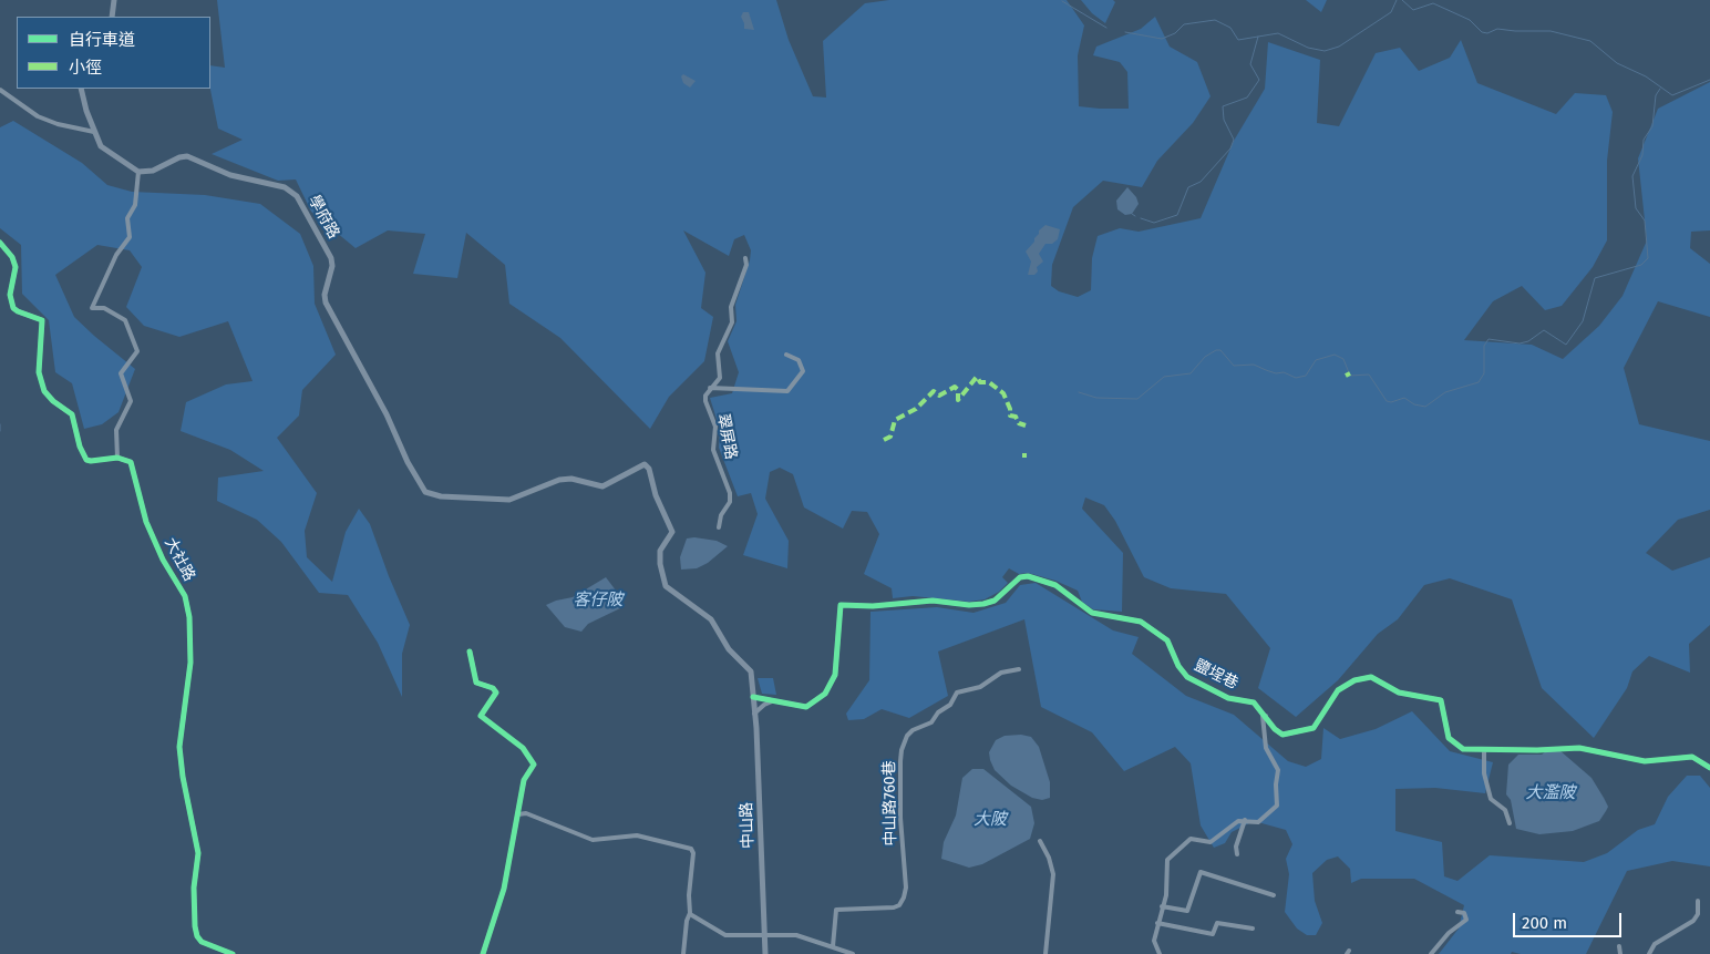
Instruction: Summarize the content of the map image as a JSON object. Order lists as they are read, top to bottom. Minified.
{"streets":{"main road":["學府路","中山路"],"street":["翠屏路","大社路","鹽埕巷","中山路760巷"]},"crossings":[["學府路","中山路"]],"water":["客仔陂","大濫陂","大陂"],"legend":["自行車道","小徑"],"scale_bar":"200 m"}
